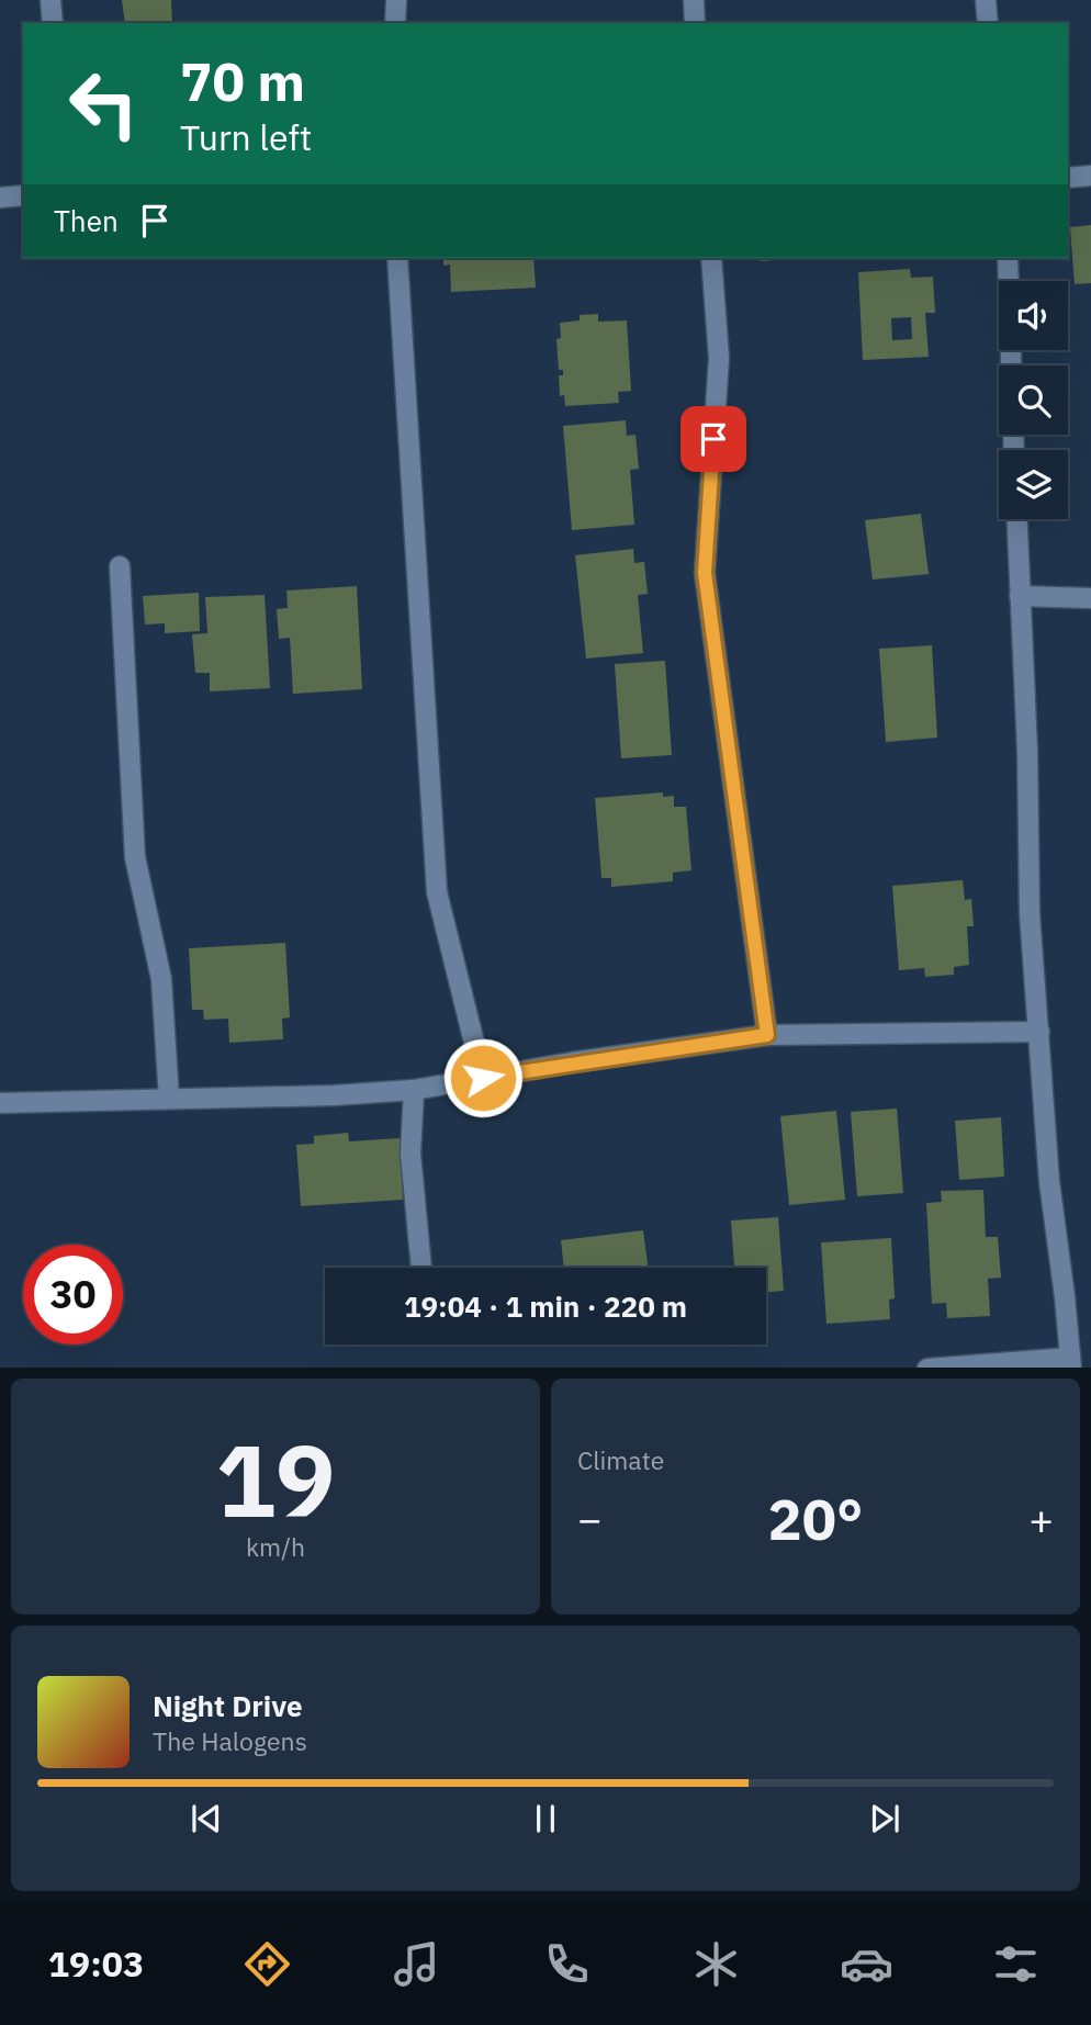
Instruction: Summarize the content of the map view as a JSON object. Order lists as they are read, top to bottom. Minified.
{"page":{"turn":["70 m","Turn left"],"then":"Then","limit":"30","trip":"19:04 · 1 min · 220 m","tile":[["19","km/h"],"Climate"],"heat":["−","20°","+"],"song":["Night Drive","The Halogens"],"tabs":"19:03"}}
